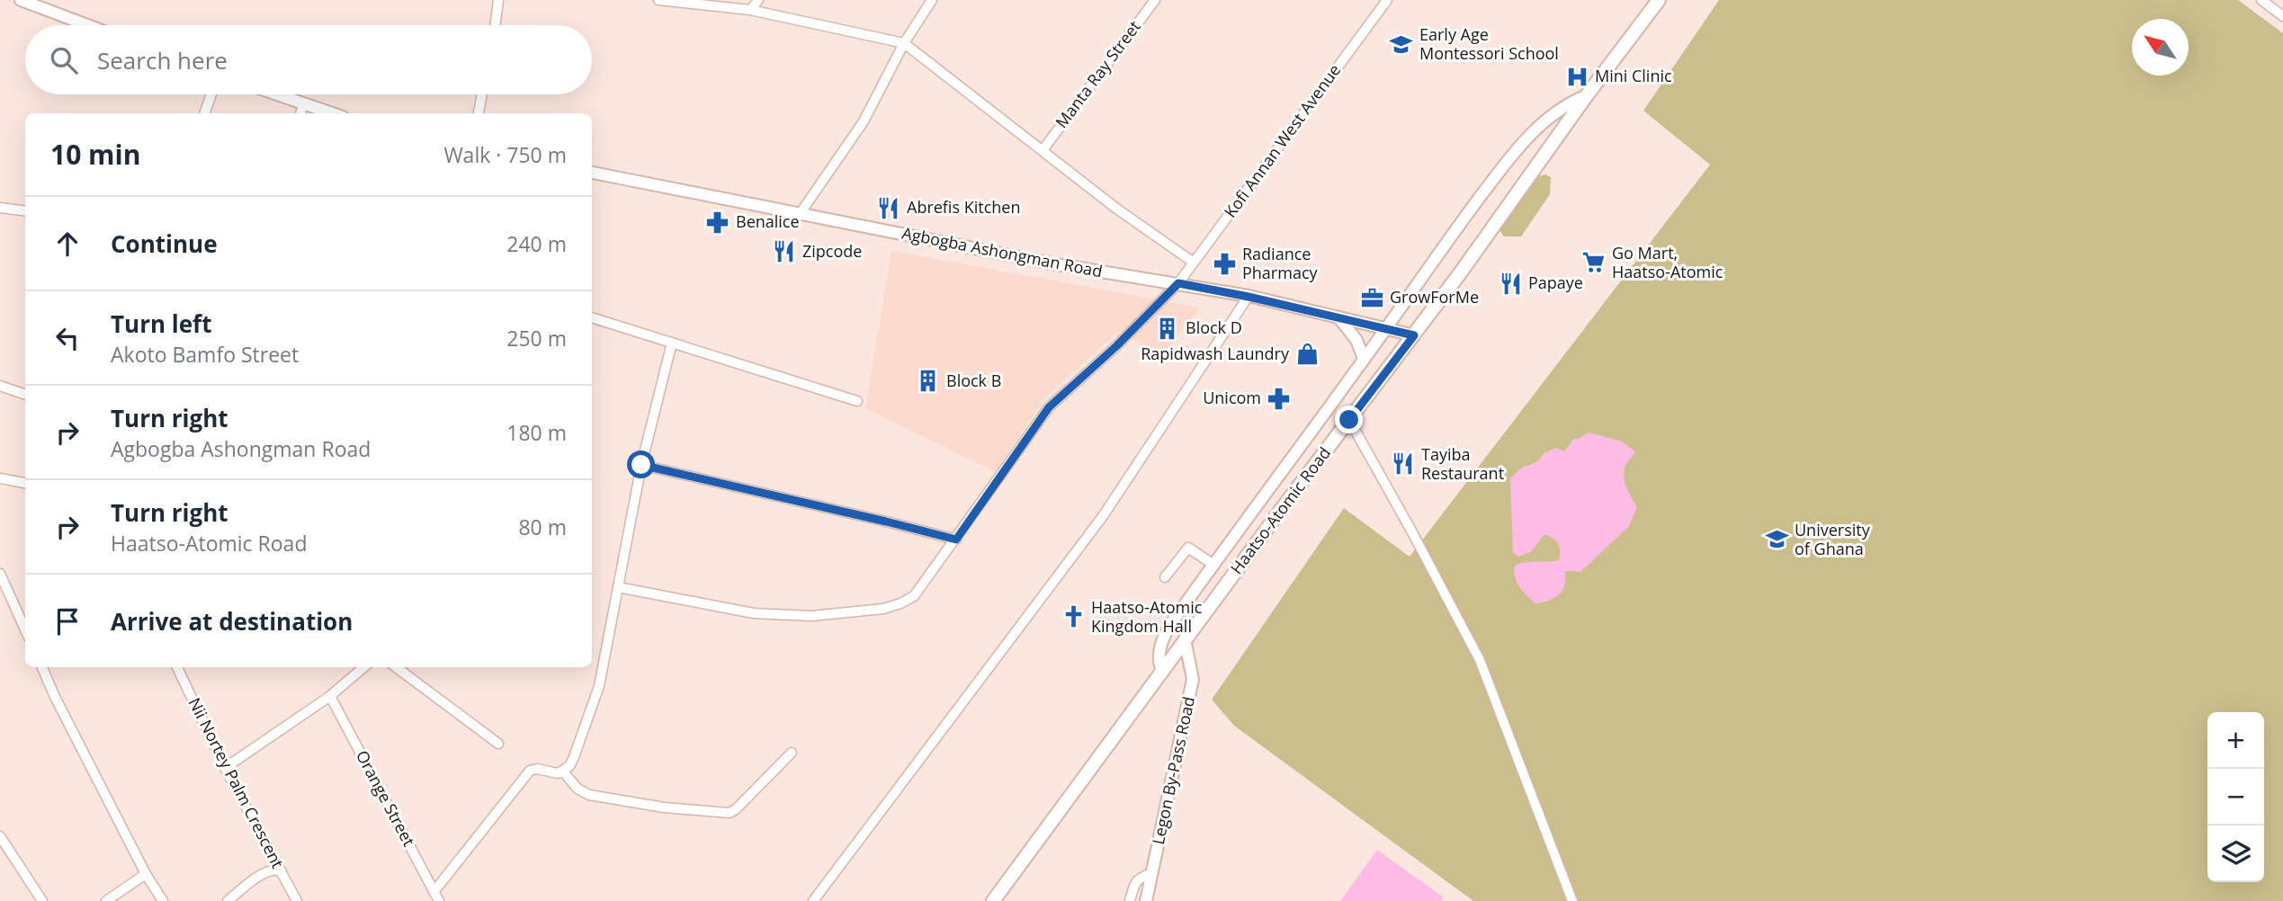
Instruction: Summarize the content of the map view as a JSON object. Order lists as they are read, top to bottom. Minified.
{"streets":{"main road":["Haatso-Atomic Road"],"street":["Manta Ray Street","Kofi Annan West Avenue","Agbogba Ashongman Road","Legon By-Pass Road","Nii Nortey Palm Crescent","Orange Street"]},"crossings":[["Kofi Annan West Avenue","Agbogba Ashongman Road"],["Agbogba Ashongman Road","Haatso-Atomic Road"],["Haatso-Atomic Road","Legon By-Pass Road"]],"places":{"school or university":["Early Age Montessori School","University of Ghana"],"hospital":["Mini Clinic"],"restaurant":["Abrefis Kitchen","Zipcode","Papaye","Tayiba Restaurant"],"pharmacy":["Benalice","Radiance Pharmacy","Unicom"],"supermarket":["Go Mart, Haatso-Atomic"],"office":["GrowForMe"],"building":["Block D","Block B"],"shop":["Rapidwash Laundry"],"church":["Haatso-Atomic Kingdom Hall"]},"north":"top left","page":{"search":"Search here","heading":["10 min","Walk · 750 m"],"list":[["Continue","240 m"],["Turn left","Akoto Bamfo Street","250 m"],["Turn right","Agbogba Ashongman Road","180 m"],["Turn right","Haatso-Atomic Road","80 m"],"Arrive at destination"],"map_buttons":["+","−"]}}
